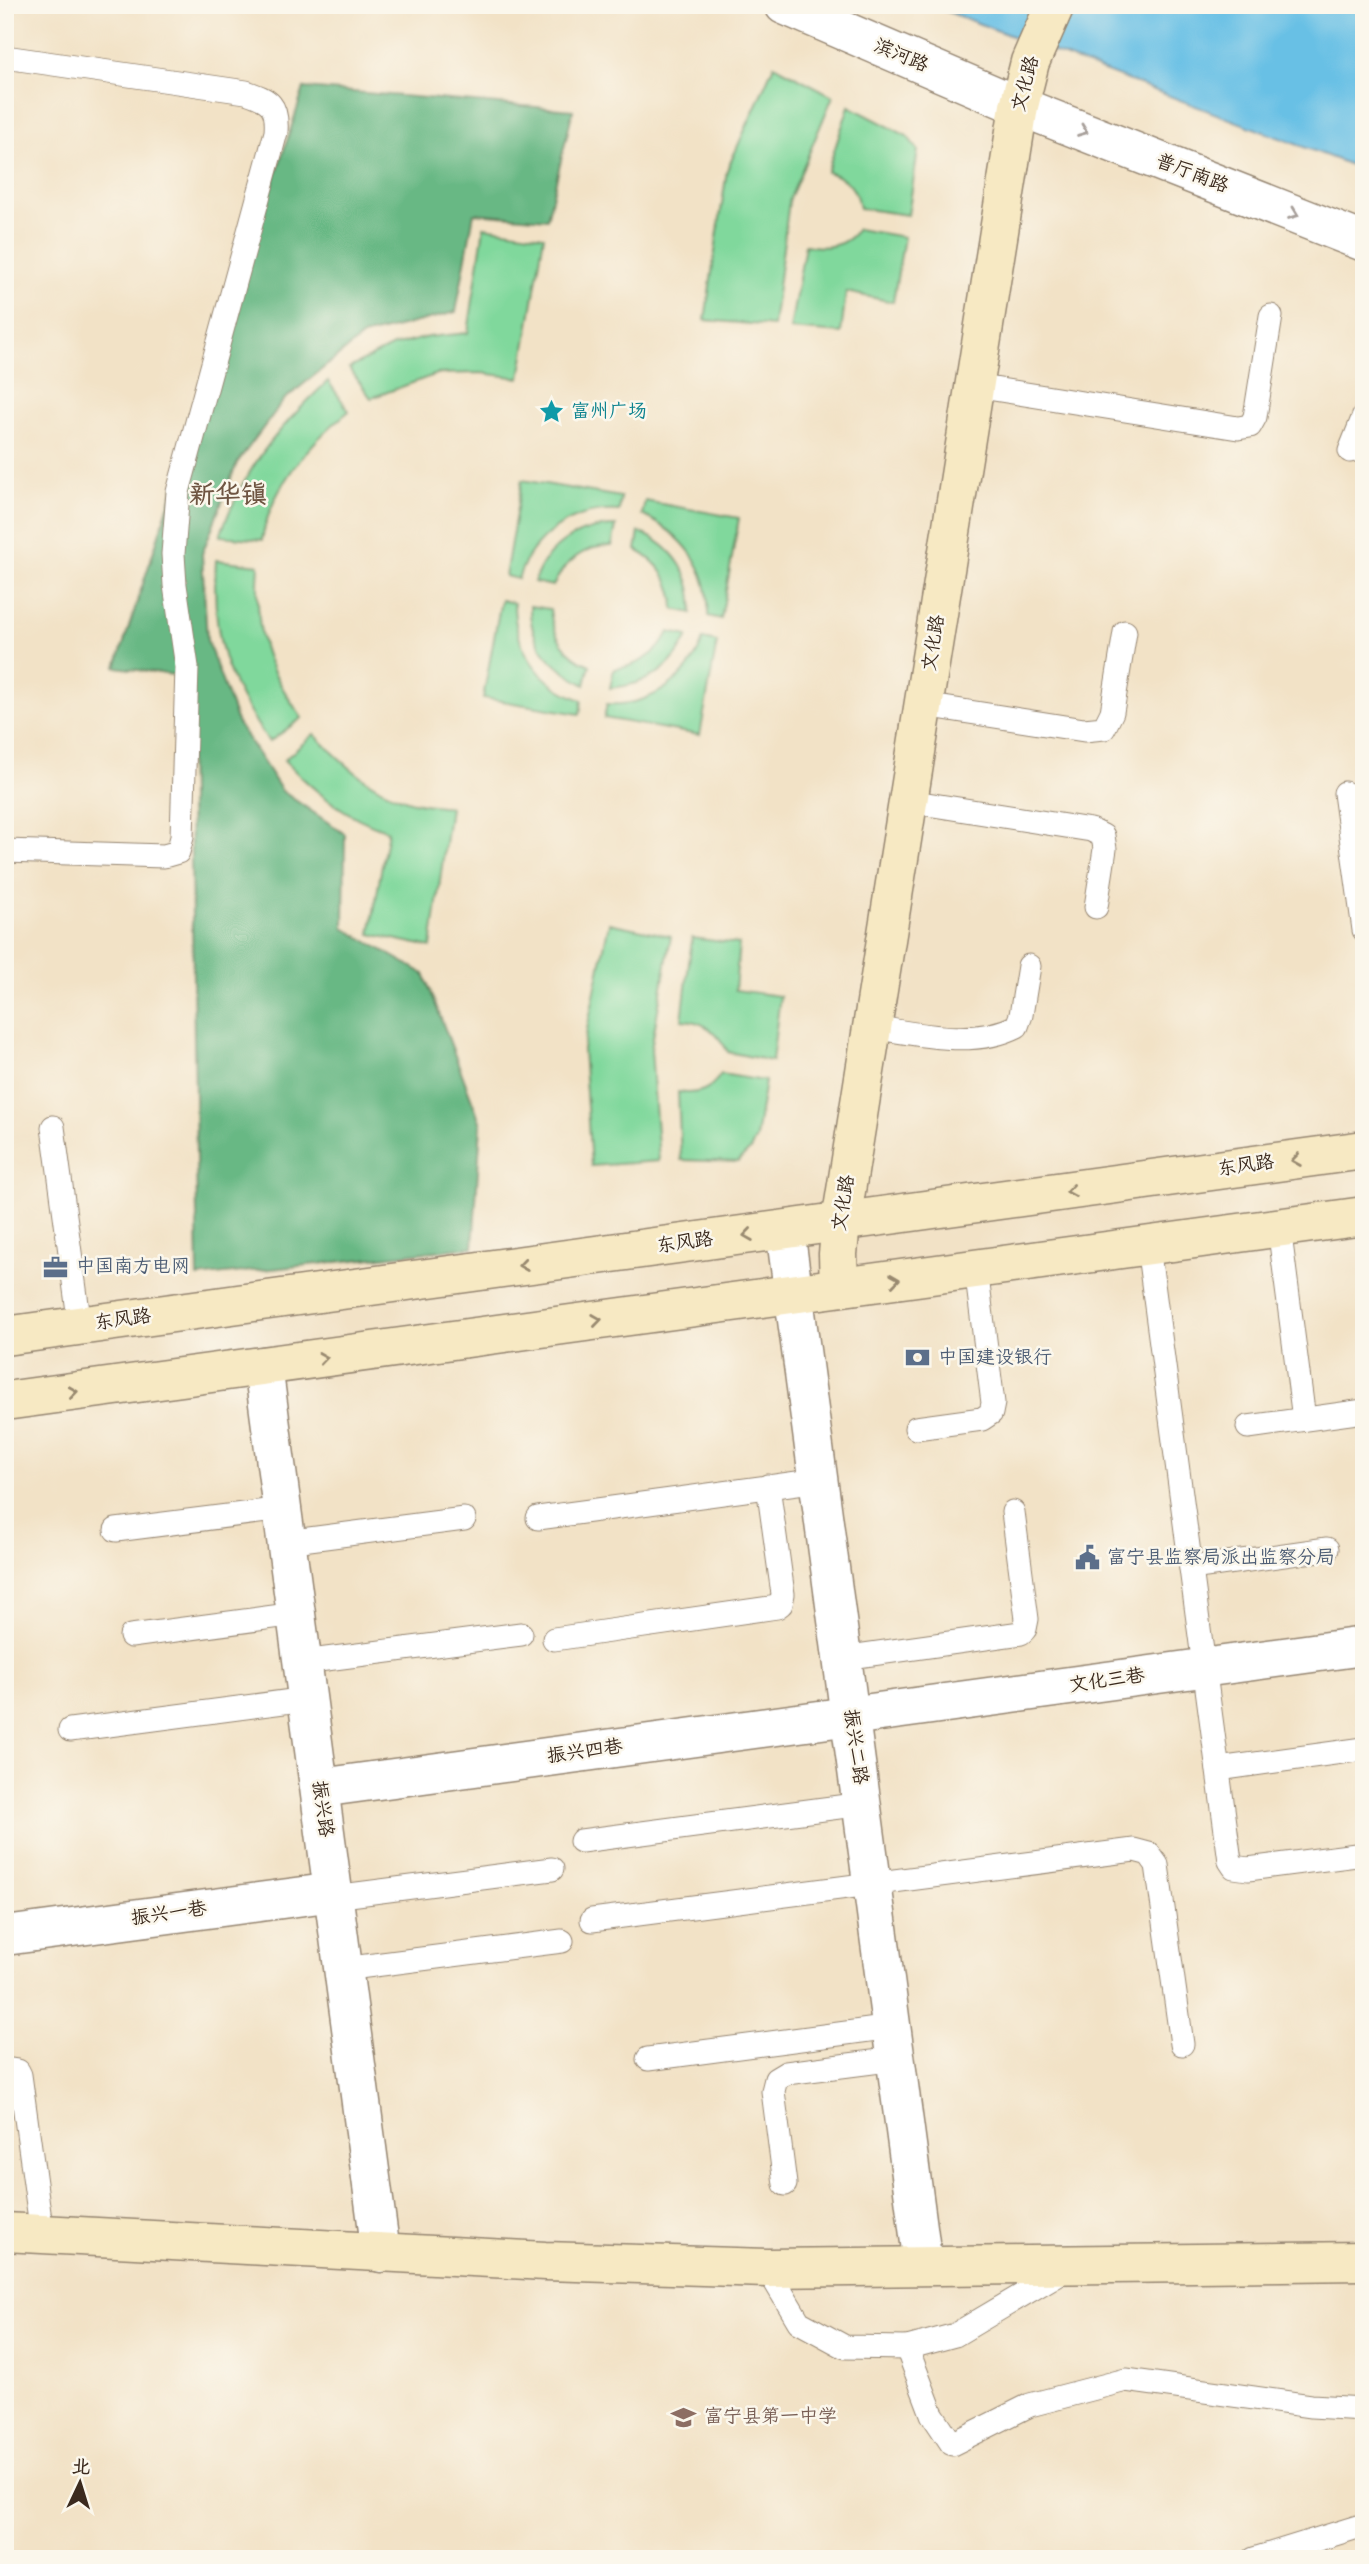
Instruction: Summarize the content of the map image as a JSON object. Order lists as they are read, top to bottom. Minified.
{"streets":{"main road":["文化路","东风路"],"street":["滨河路","普厅南路","文化三巷","振兴二路","振兴四巷","振兴路","振兴一巷"]},"crossings":[["滨河路","文化路"],["滨河路","普厅南路"],["文化路","普厅南路"],["文化路","东风路"],["东风路","振兴二路"],["文化三巷","振兴二路"],["文化三巷","振兴四巷"],["振兴二路","振兴四巷"],["振兴四巷","振兴路"],["振兴路","振兴一巷"]],"one_way":["普厅南路"],"districts":["新华镇"],"places":{"place":["富州广场"],"office":["中国南方电网"],"bank":["中国建设银行"],"public building":["富宁县监察局派出监察分局"],"school or university":["富宁县第一中学"]},"north":"top"}
